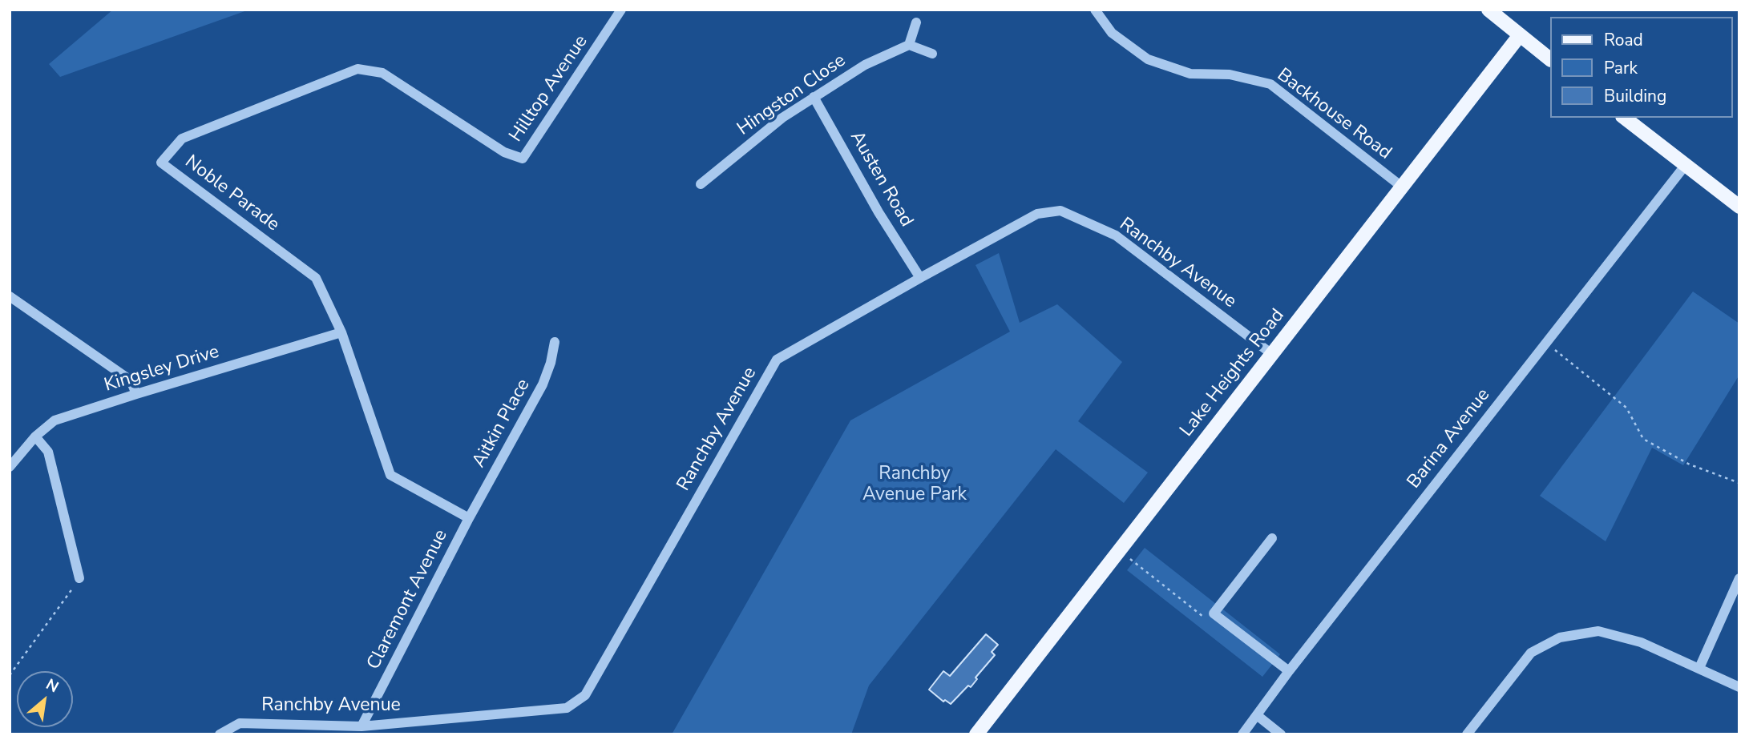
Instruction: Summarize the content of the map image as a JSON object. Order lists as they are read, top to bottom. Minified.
{"streets":{"main road":["Lake Heights Road"],"street":["Hilltop Avenue","Hingston Close","Backhouse Road","Austen Road","Noble Parade","Ranchby Avenue","Kingsley Drive","Aitkin Place","Barina Avenue","Claremont Avenue"]},"crossings":[["Hilltop Avenue","Noble Parade"],["Hingston Close","Austen Road"],["Backhouse Road","Lake Heights Road"],["Austen Road","Ranchby Avenue"],["Noble Parade","Kingsley Drive"],["Noble Parade","Aitkin Place"],["Noble Parade","Claremont Avenue"],["Ranchby Avenue","Lake Heights Road"],["Ranchby Avenue","Claremont Avenue"],["Aitkin Place","Claremont Avenue"]],"parks":["Ranchby Avenue Park"],"legend":["Road","Park","Building"],"north":"top right"}
